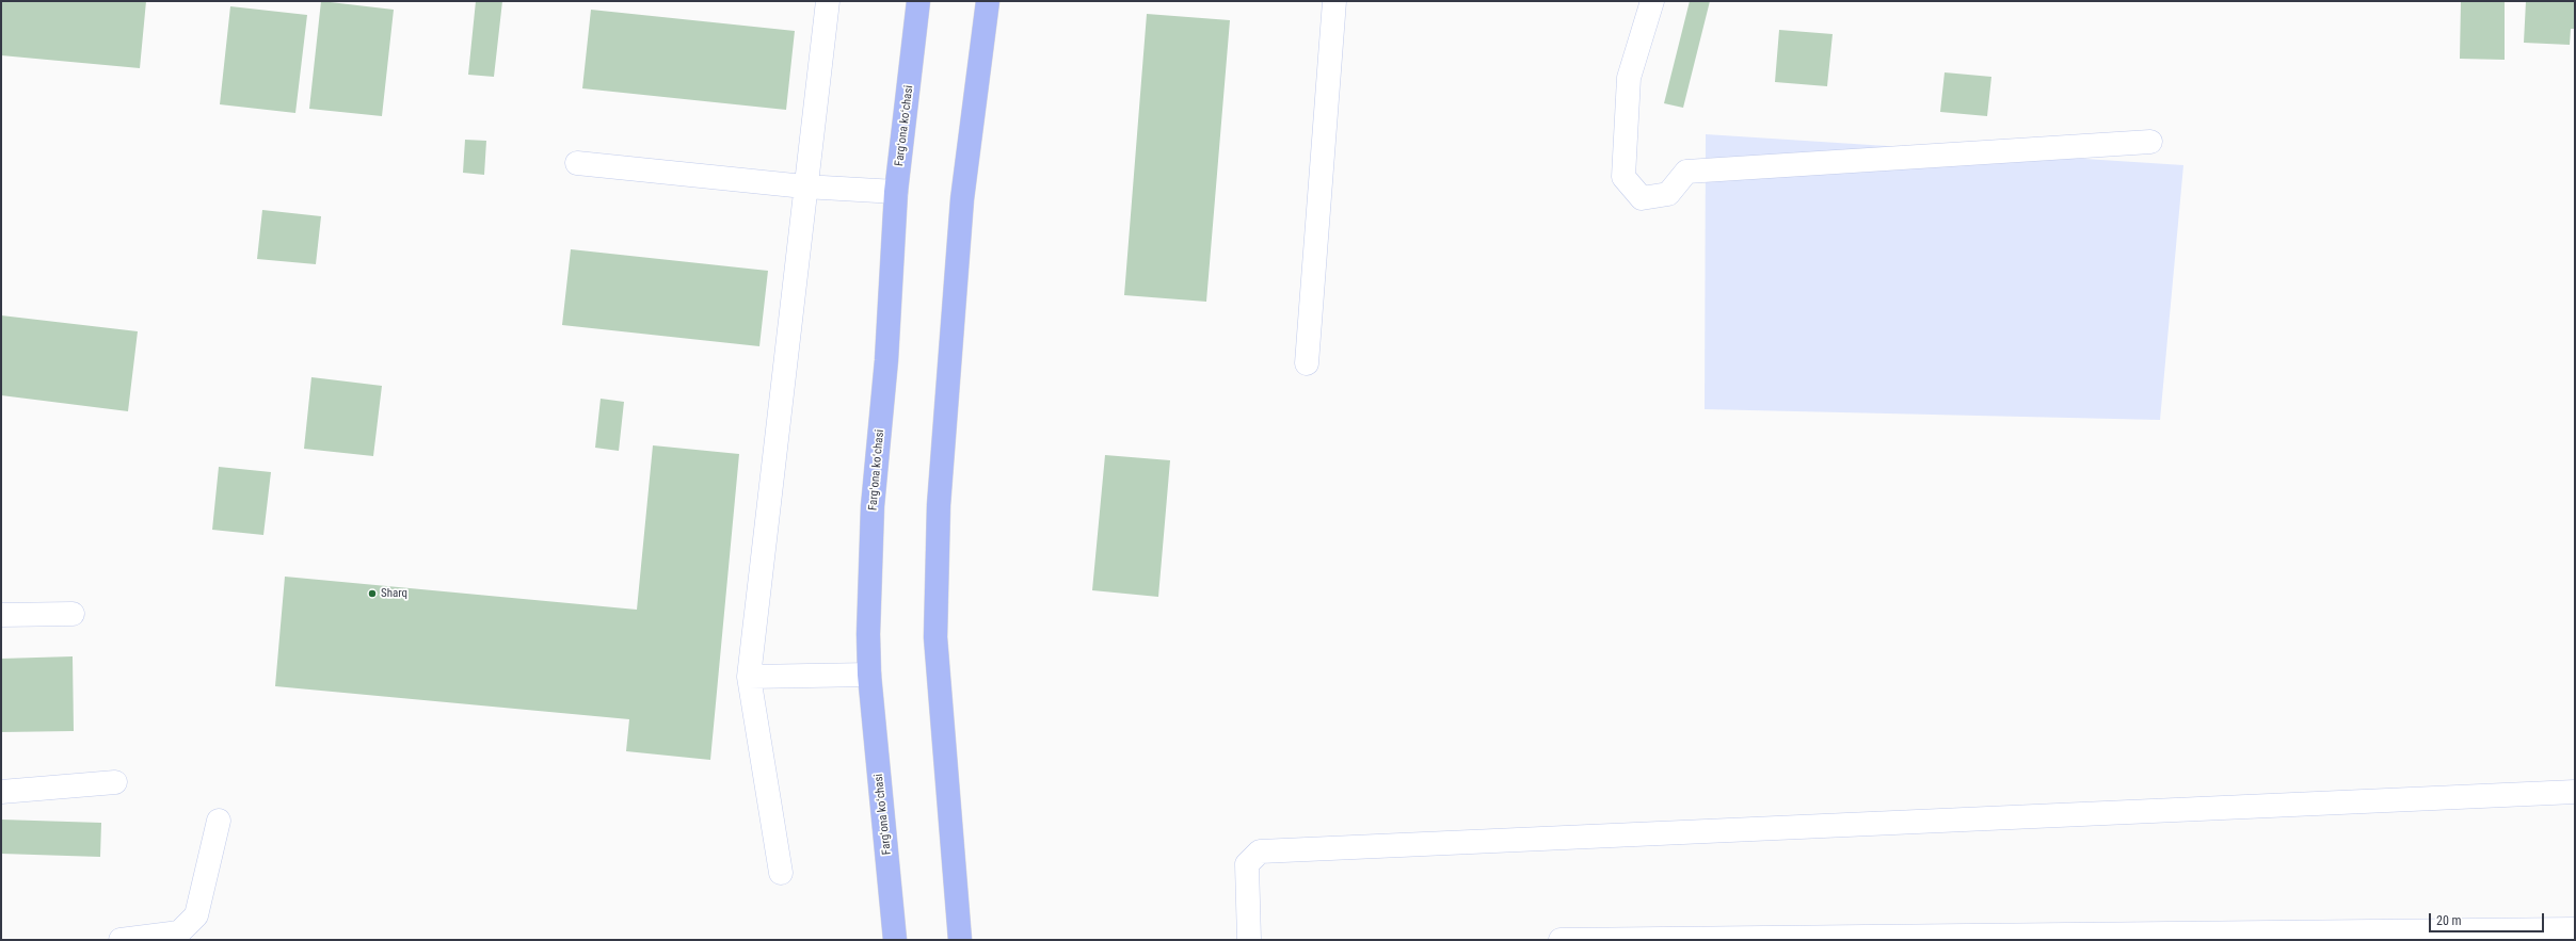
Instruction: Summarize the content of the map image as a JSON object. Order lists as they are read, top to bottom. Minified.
{"streets":{"main road":["Fargʻona koʻchasi"]},"places":["Sharq"],"scale_bar":"20 m"}
